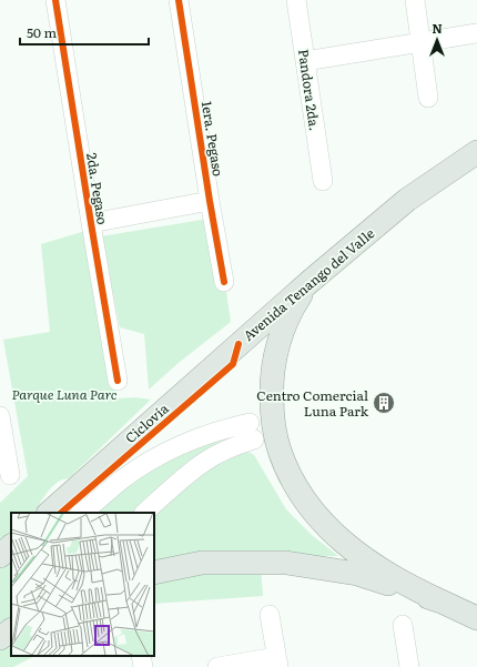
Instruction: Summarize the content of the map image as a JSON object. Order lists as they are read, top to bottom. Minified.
{"streets":{"main road":["Avenida Tenango del Valle"],"street":["Pandora 2da.","1era. Pegaso","2da. Pegaso"],"cycle path":["Ciclovía"]},"parks":["Parque Luna Parc"],"places":{"building":["Centro Comercial Luna Park"]},"scale_bar":"50 m","north":"top"}
